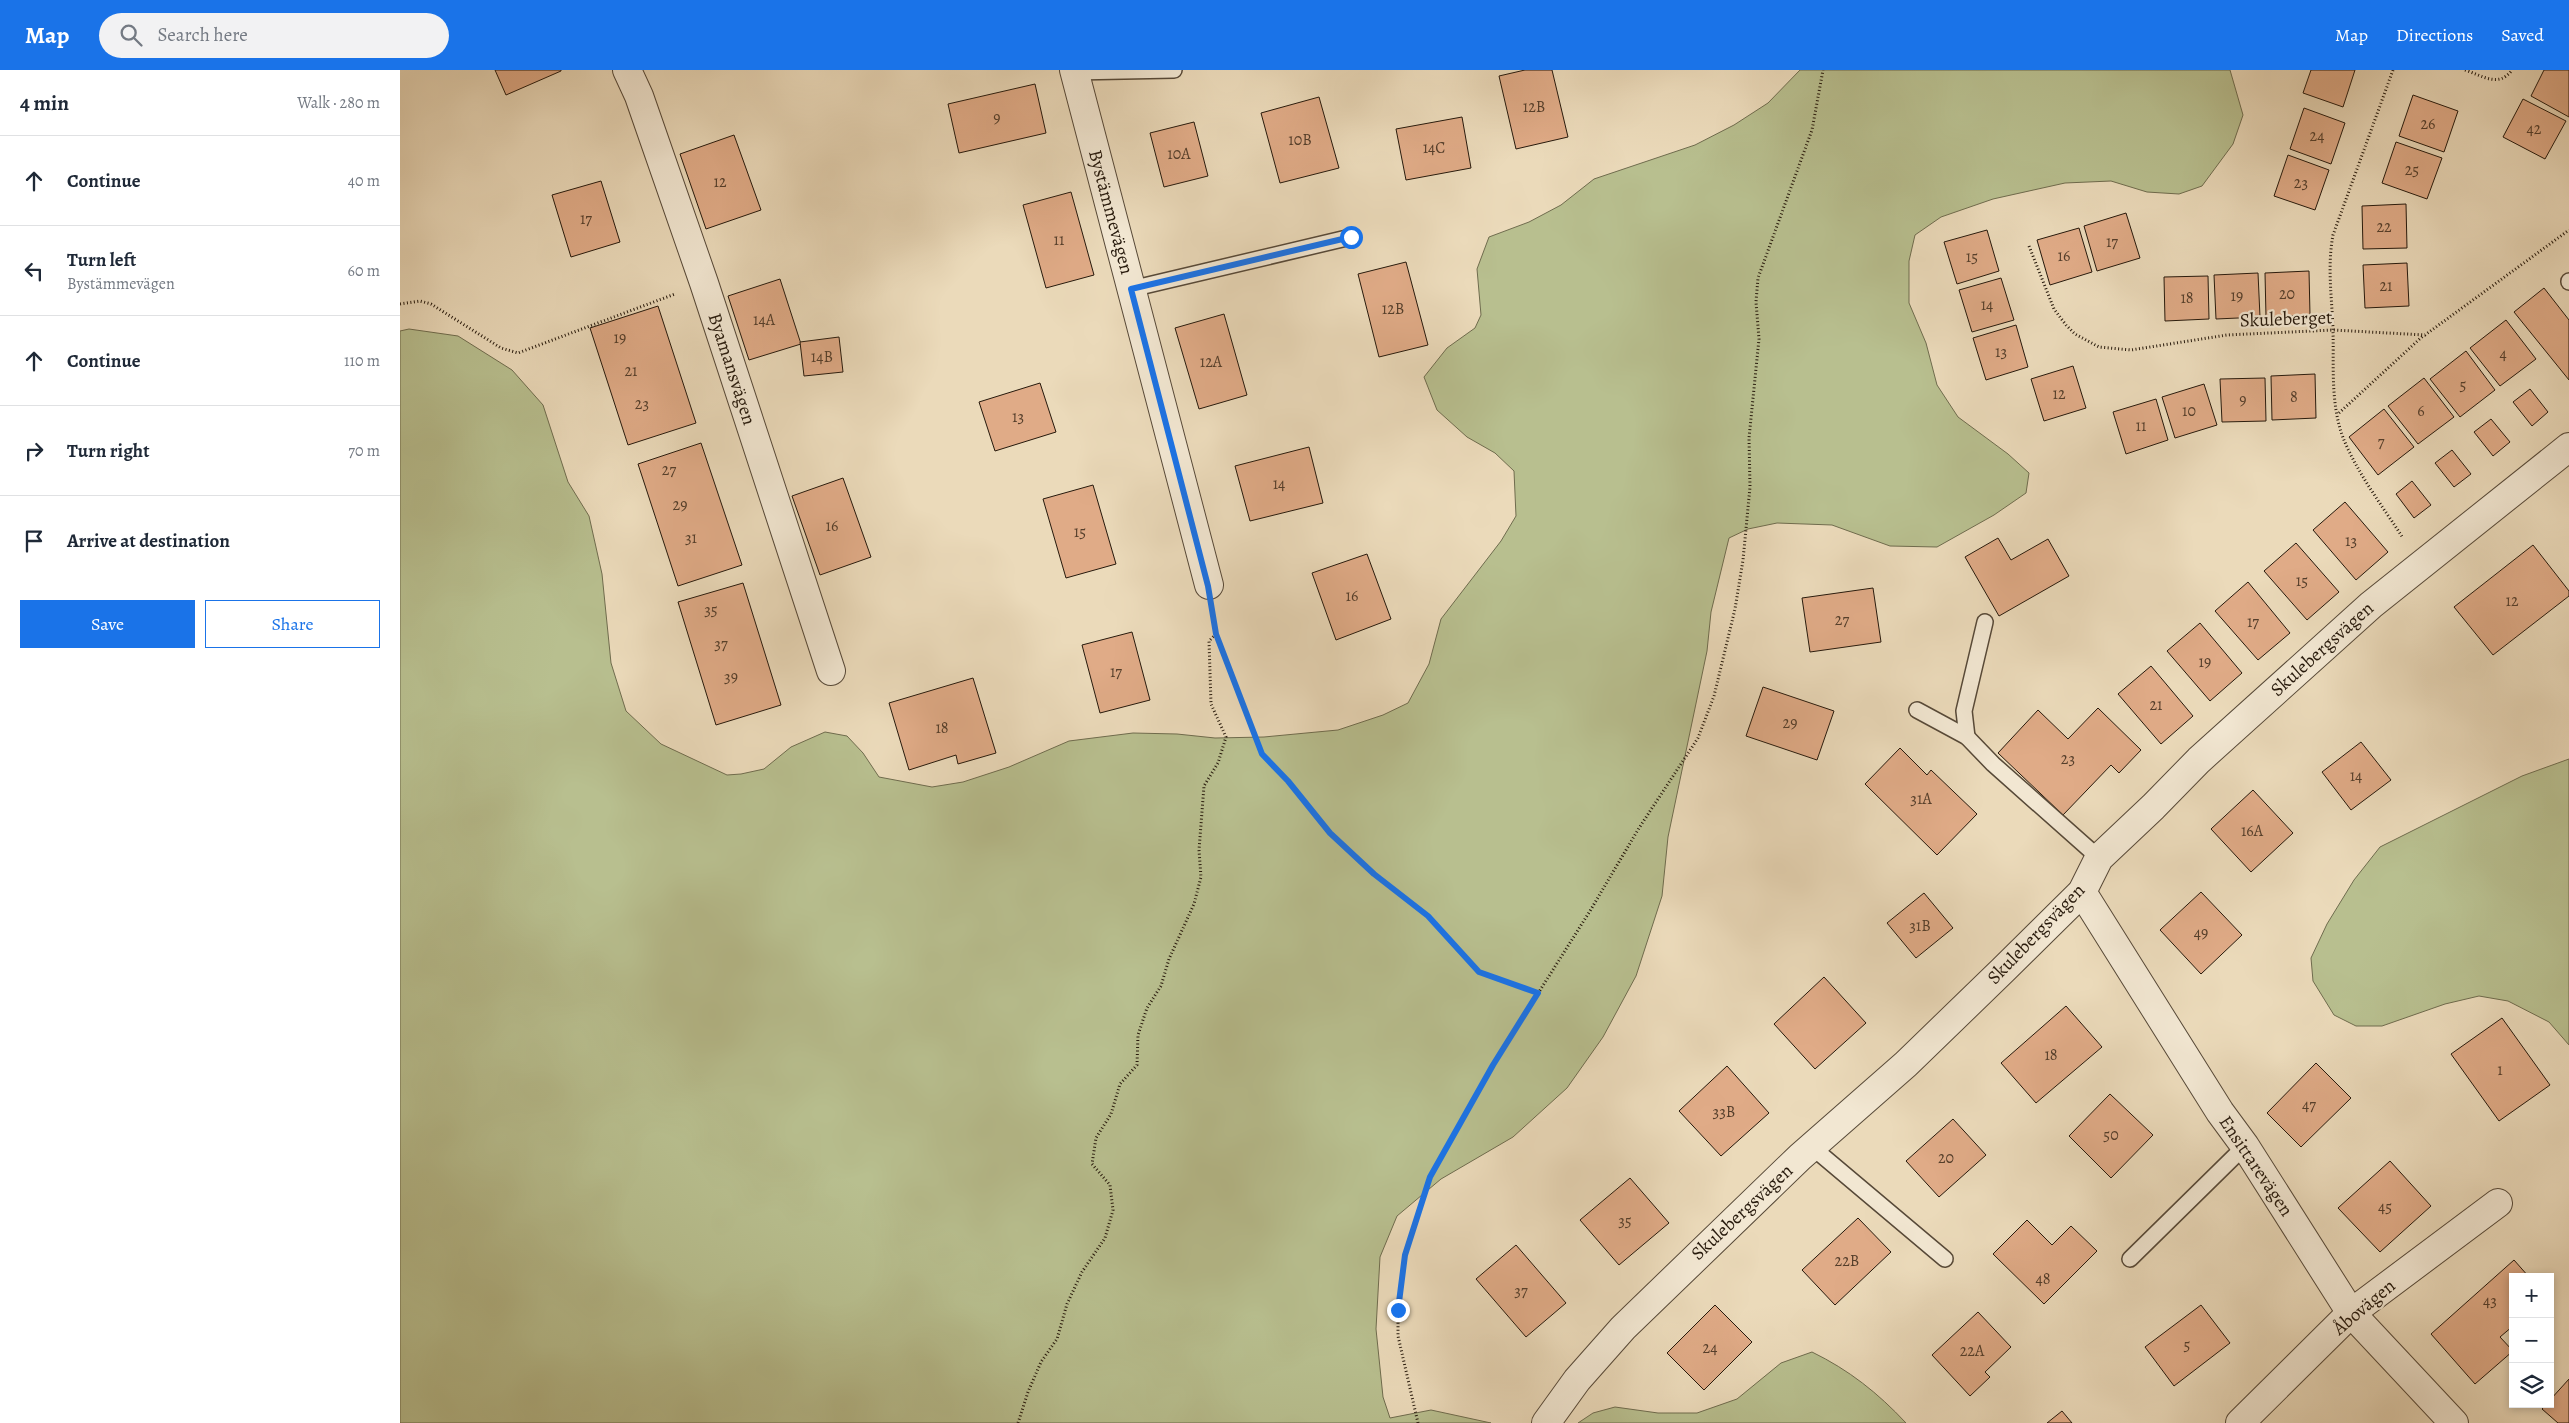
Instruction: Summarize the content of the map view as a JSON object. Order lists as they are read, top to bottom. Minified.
{"streets":{"street":["Bystämmevägen","Byamansvägen","Skulebergsvägen","Ensittarevägen","Åbovägen"],"path":["Skuleberget"]},"crossings":[["Skulebergsvägen","Ensittarevägen"],["Ensittarevägen","Åbovägen"]],"house_numbers":["12B","9","26","42","24","10B","14C","10A","25","12","23","17","22","11","17","16","15","21","20","19","18","14","12B","14A","19","13","4","14B","12A","21","5","12","8","9","23","10","6","13","11","7","27","14","29","16","15","31","13","15","16","12","35","27","17","37","19","17","39","21","29","18","23","14","31A","16A","31B","49","18","1","47","33B","50","20","45","35","22B","48","37","43","5","24","22A"],"page":{"header":"Map","search":"Search here","nav":["Map","Directions","Saved"],"heading":["4 min","Walk · 280 m"],"list":[["Continue","40 m"],["Turn left","Bystämmevägen","60 m"],["Continue","110 m"],["Turn right","70 m"],"Arrive at destination"],"buttons":["Save","Share"],"map_buttons":["+","−"]}}
